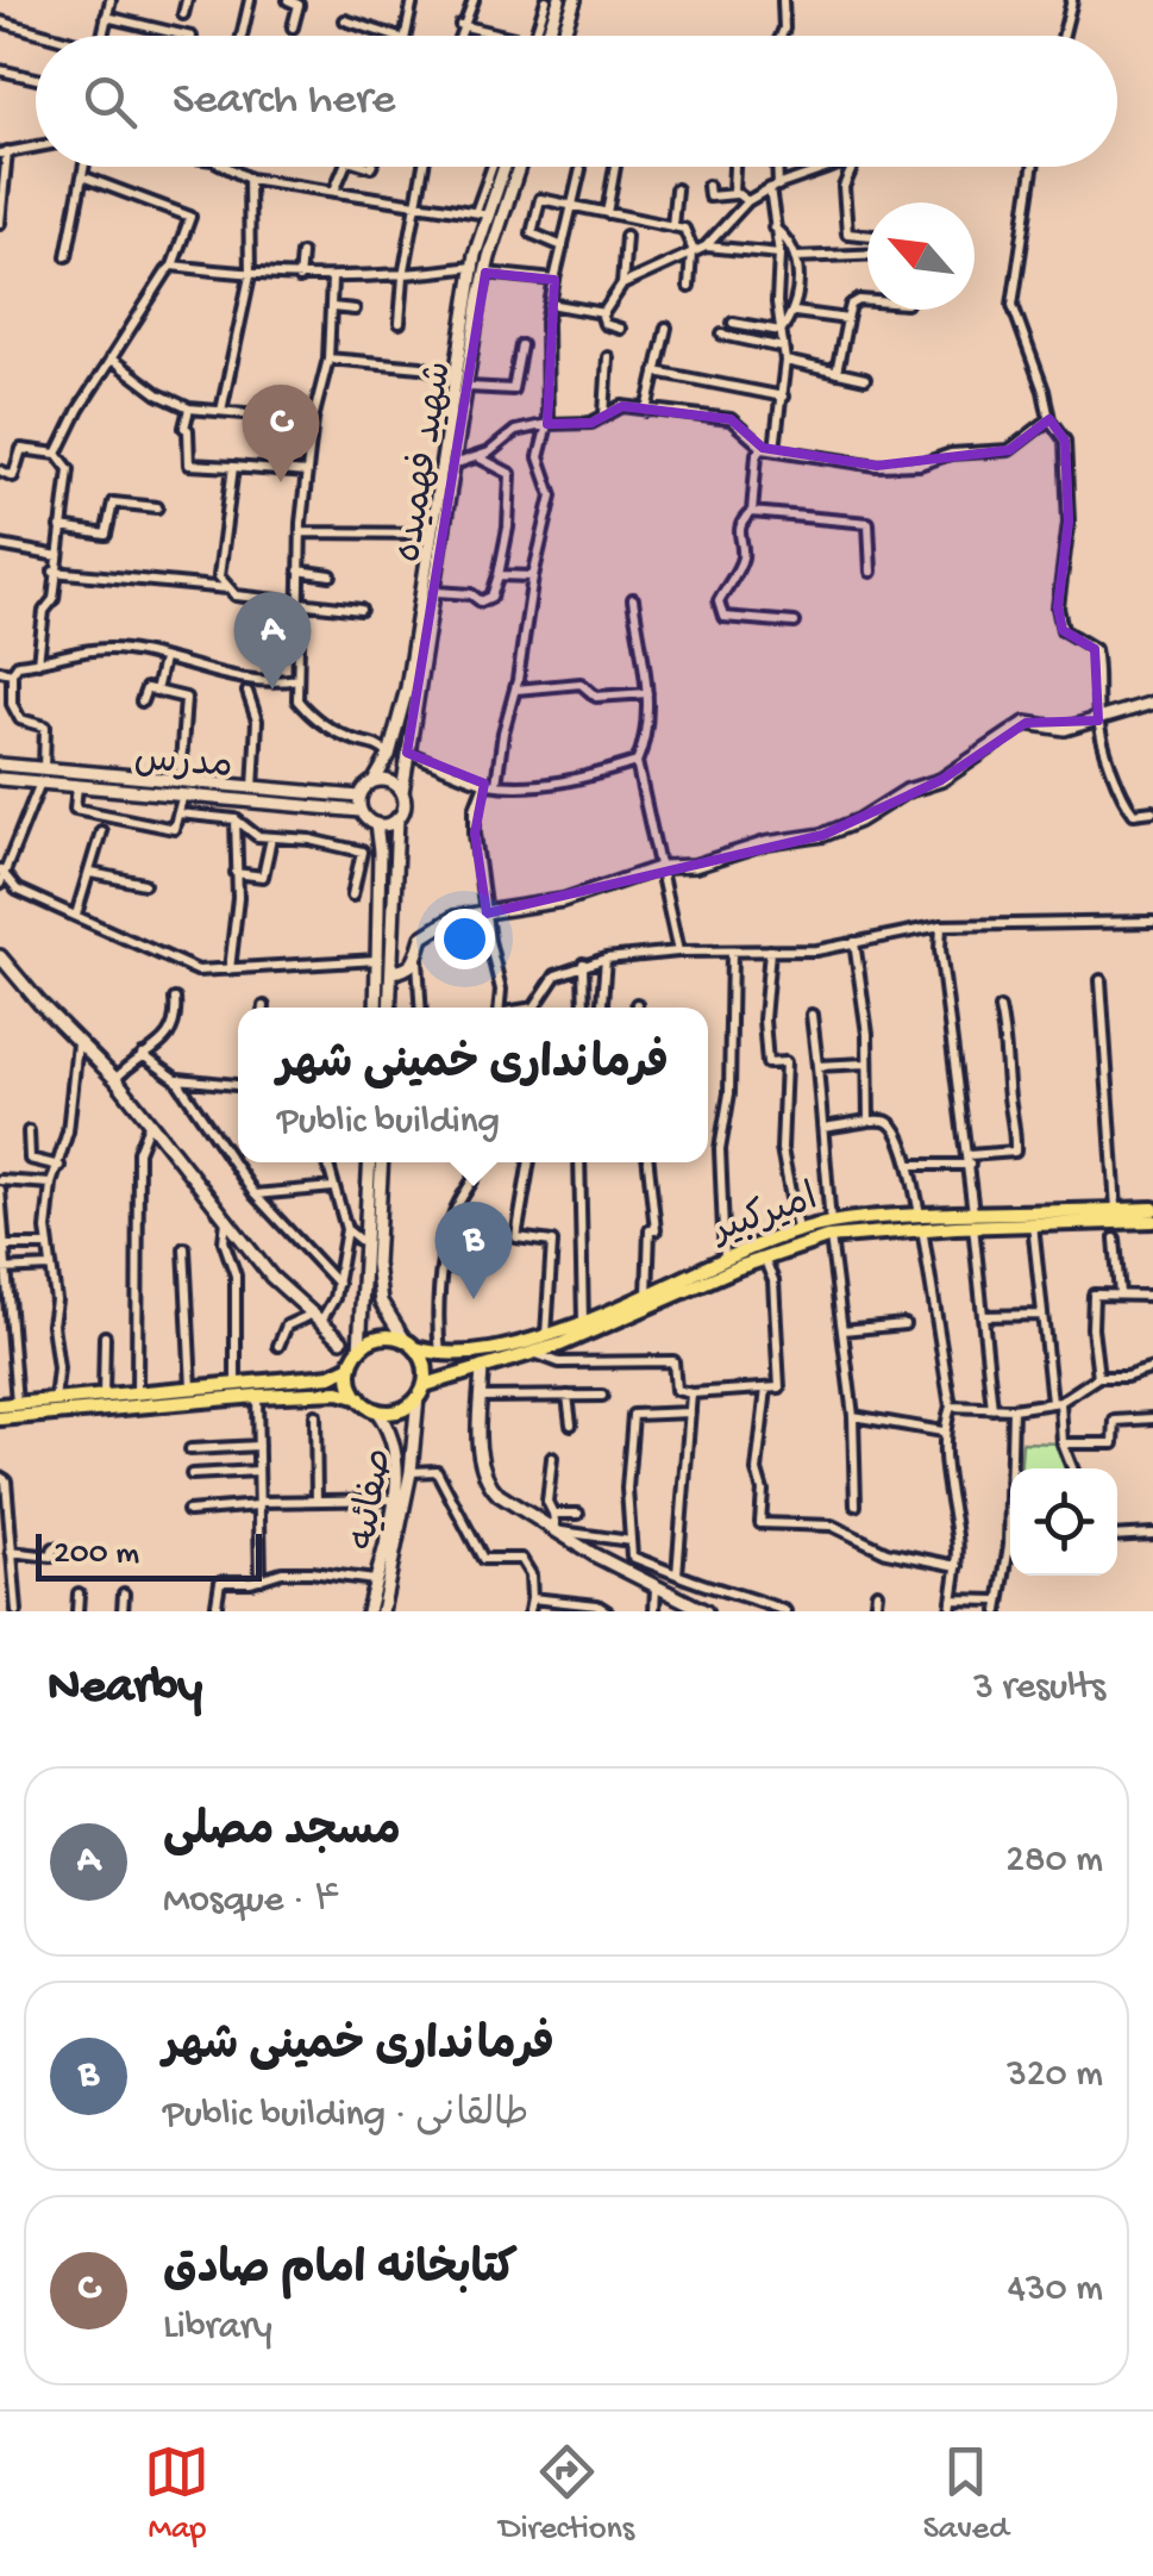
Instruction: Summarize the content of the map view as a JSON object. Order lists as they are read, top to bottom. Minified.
{"streets":{"main road":["شهید فهمیده","مدرس","امیرکبیر","صفائیه"]},"crossings":[["شهید فهمیده","مدرس"],["امیرکبیر","صفائیه"]],"scale_bar":"200 m","north":"top left","page":{"search":"Search here","pins":["C","A","B"],"popup":["فرمانداری خمینی شهر","Public building"],"scale":"200 m","heading":["Nearby","3 results"],"list":[{"mark":"A","name":"مسجد مصلی","note":"Mosque · ۴","value":"280 m"},{"mark":"B","name":"فرمانداری خمینی شهر","note":"Public building · طالقانی","value":"320 m"},{"mark":"C","name":"کتابخانه امام صادق","note":"Library","value":"430 m"}],"nav":["Map","Directions","Saved"]}}
